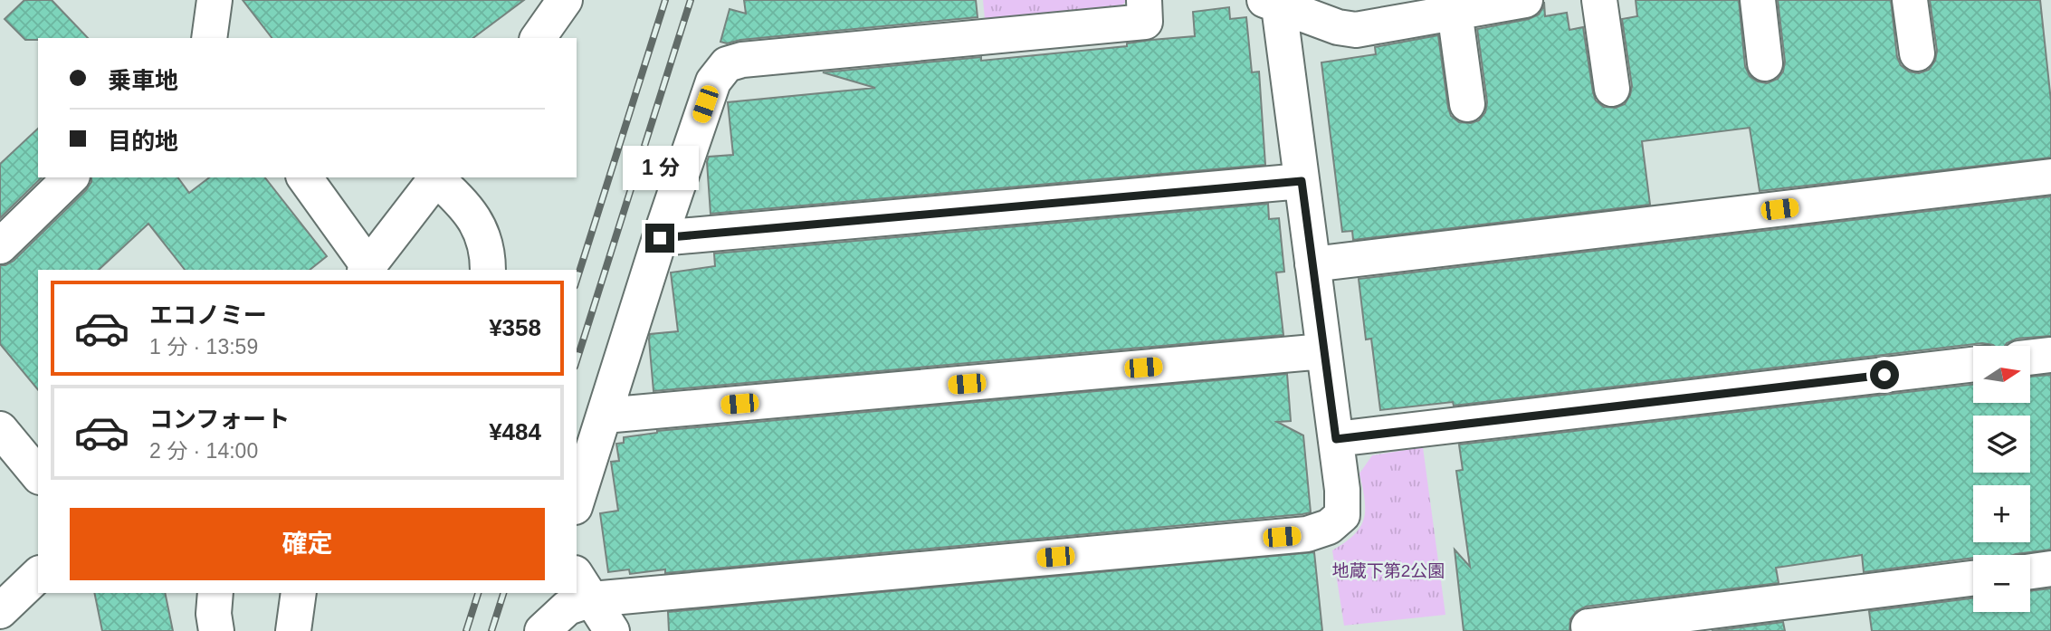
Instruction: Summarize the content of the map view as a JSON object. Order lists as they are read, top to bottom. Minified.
{"parks":["地蔵下第2公園"],"north":"right","page":{"banner":["乗車地","目的地"],"bubble":"1 分","list":[{"name":"エコノミー","note":"1 分 · 13:59","value":"¥358"},{"name":"コンフォート","note":"2 分 · 14:00","value":"¥484"}],"map_buttons":["+","−"],"buttons":"確定"}}
